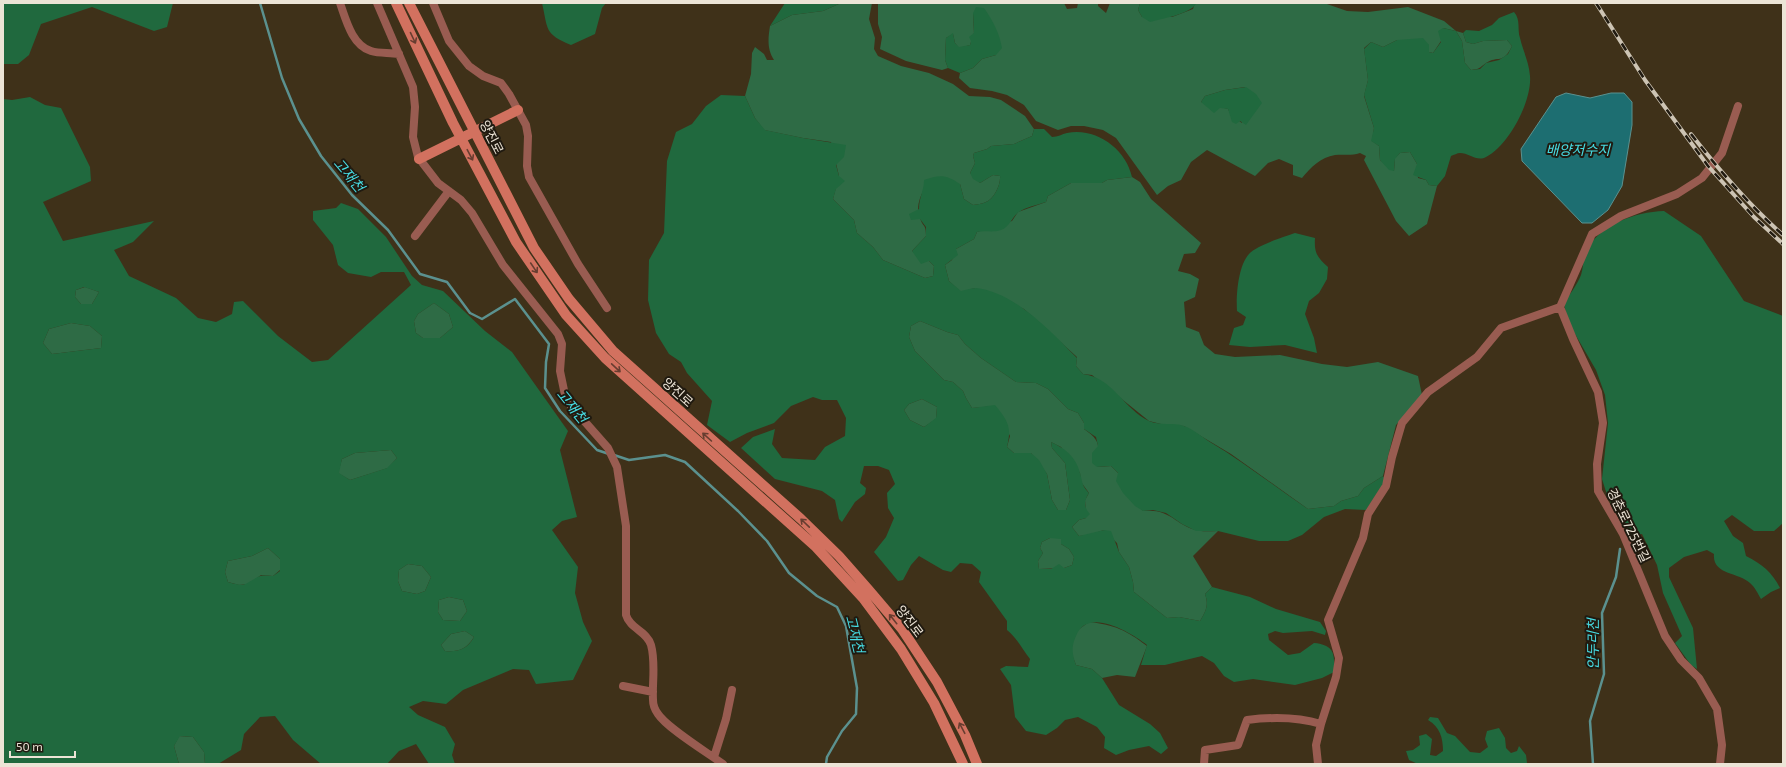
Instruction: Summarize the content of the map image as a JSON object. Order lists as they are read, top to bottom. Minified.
{"streets":{"main road":["양진로"],"street":["경춘로725번길"]},"water":["배양저수지","고재천","안두리천"],"scale_bar":"50 m"}
